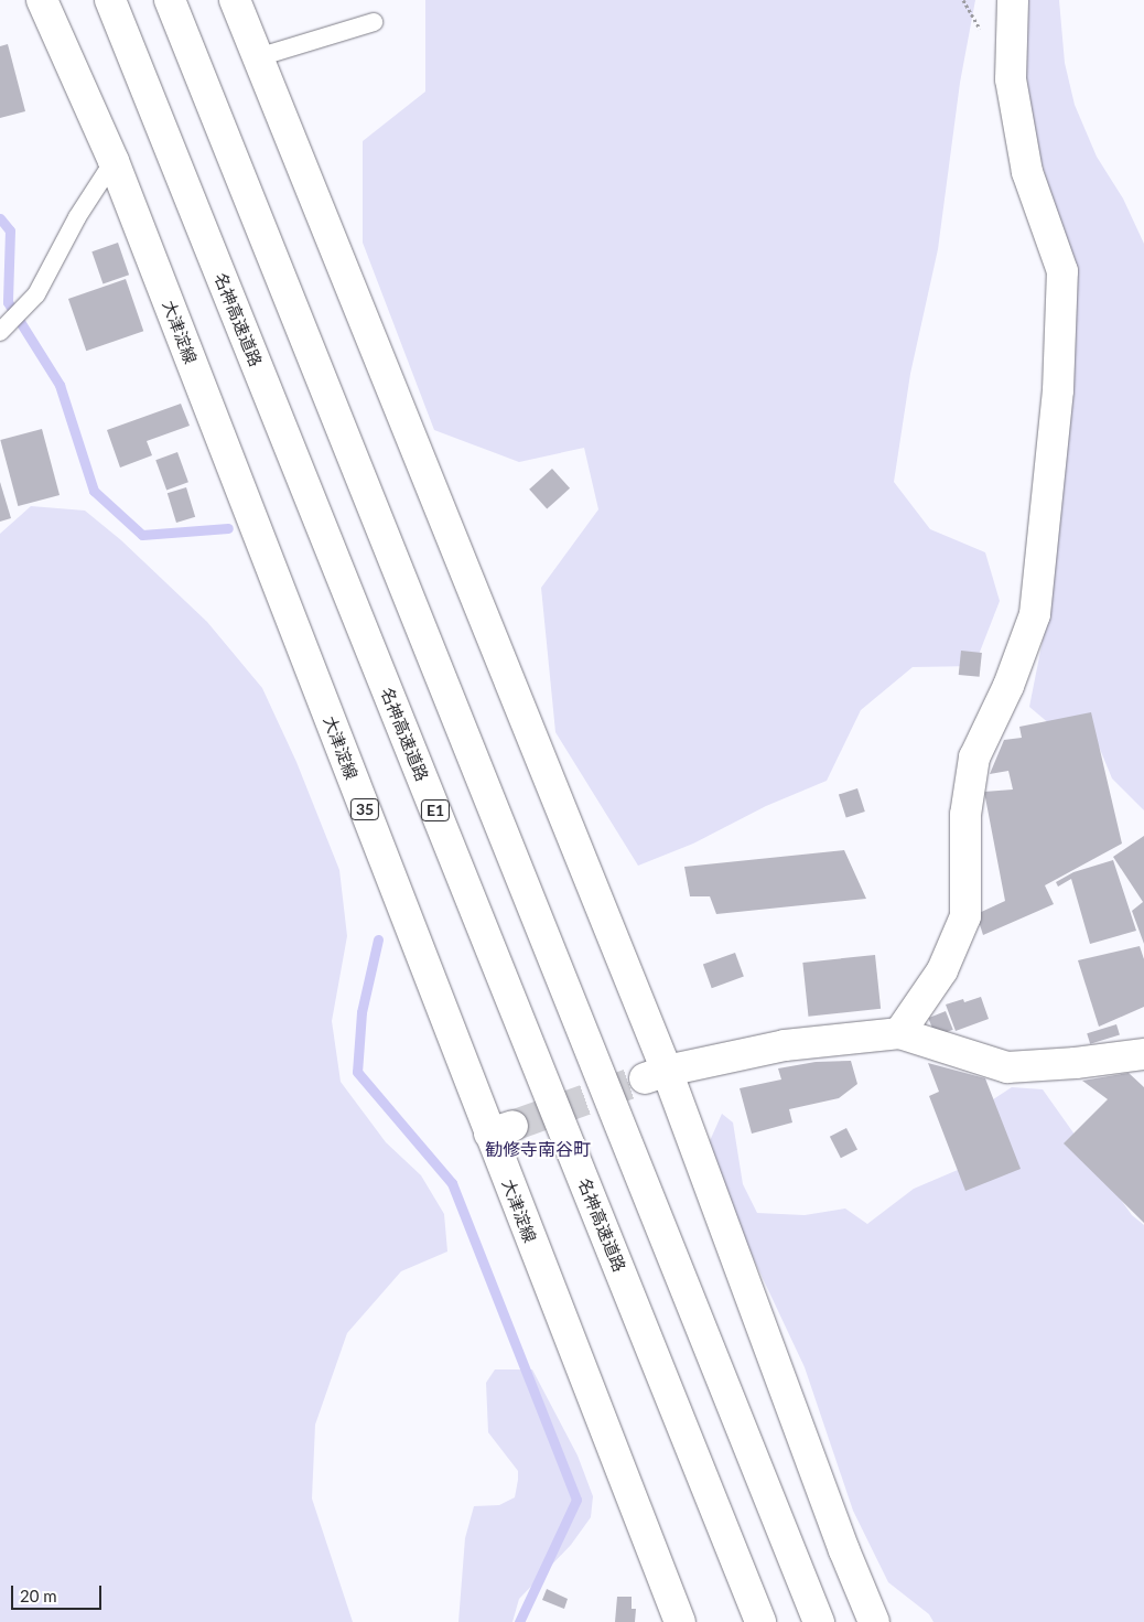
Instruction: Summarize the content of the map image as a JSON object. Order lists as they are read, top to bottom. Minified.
{"streets":{"main road":["名神高速道路","大津淀線","35","E1"]},"districts":["勧修寺南谷町"],"scale_bar":"20 m"}
